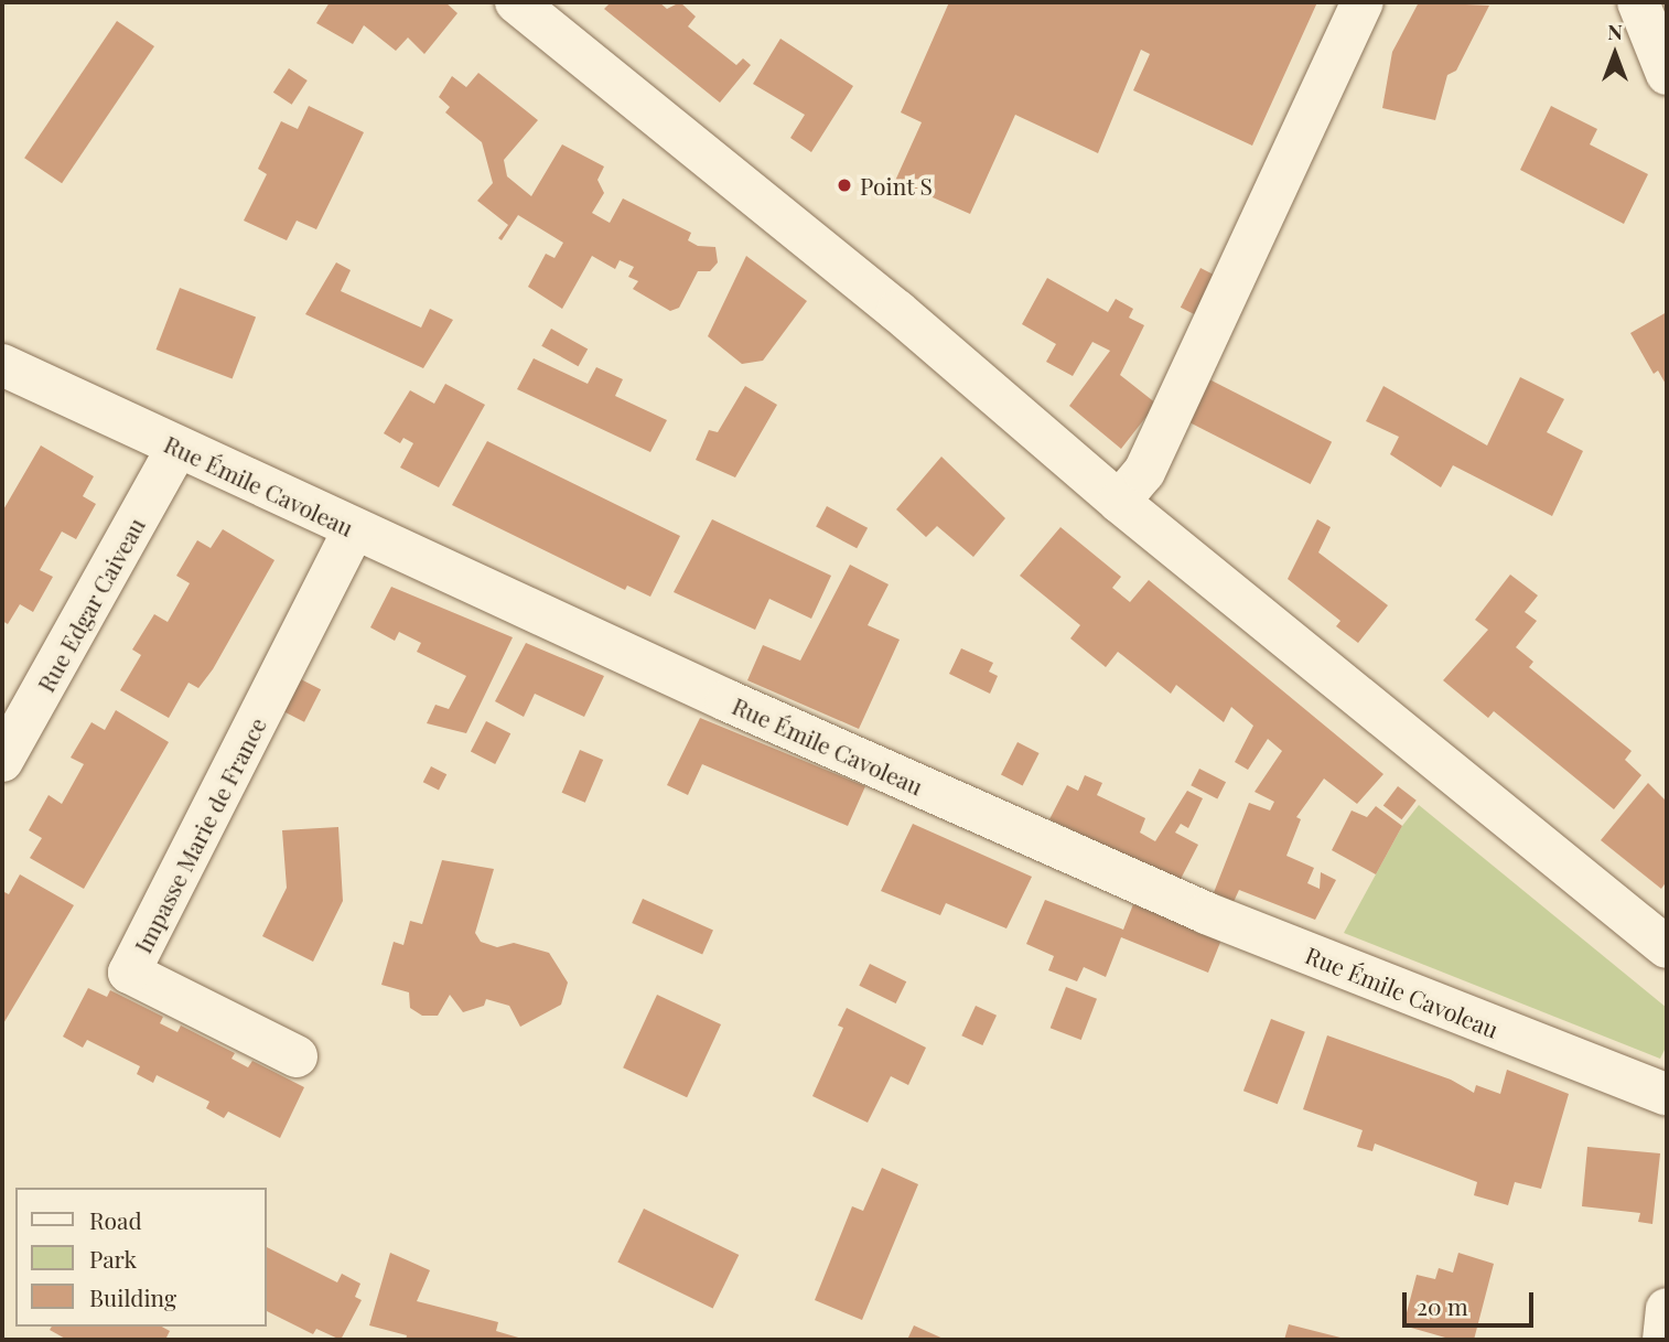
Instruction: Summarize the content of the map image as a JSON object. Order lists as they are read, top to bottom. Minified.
{"streets":{"street":["Rue Émile Cavoleau","Rue Edgar Caiveau","Impasse Marie de France"]},"crossings":[["Rue Émile Cavoleau","Rue Edgar Caiveau"],["Rue Émile Cavoleau","Impasse Marie de France"]],"places":["Point S"],"legend":["Road","Park","Building"],"scale_bar":"20 m","north":"top"}
